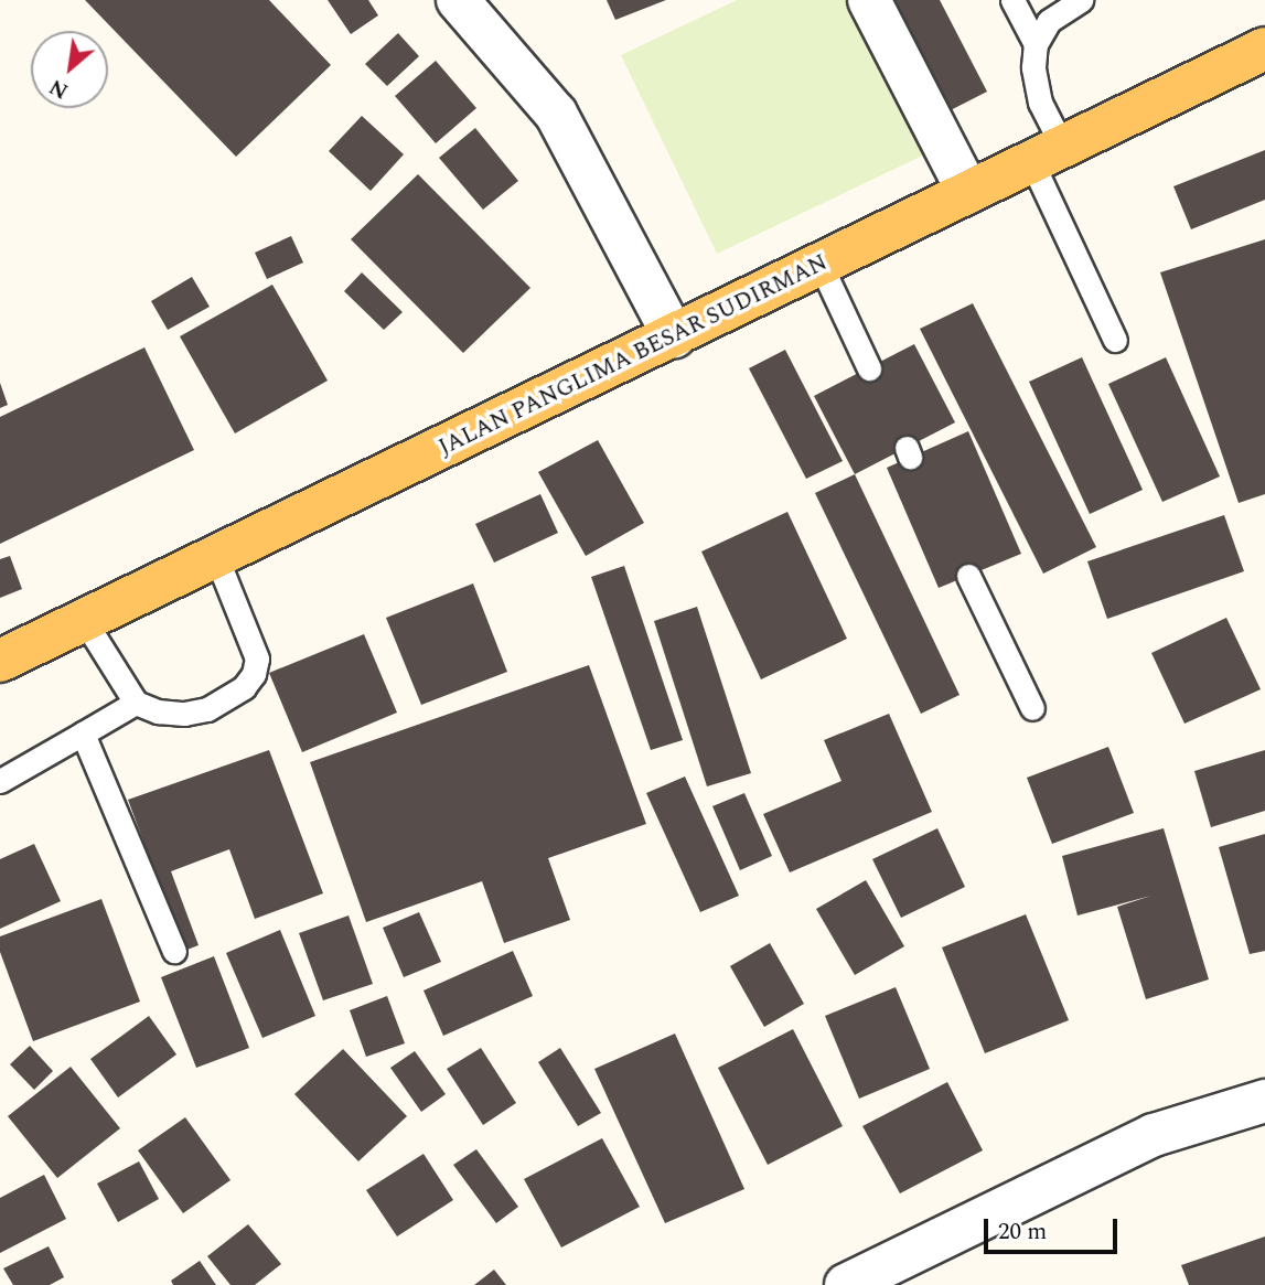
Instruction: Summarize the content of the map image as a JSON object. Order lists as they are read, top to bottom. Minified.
{"streets":{"main road":["JALAN PANGLIMA BESAR SUDIRMAN"]},"scale_bar":"20 m","north":"bottom left"}
